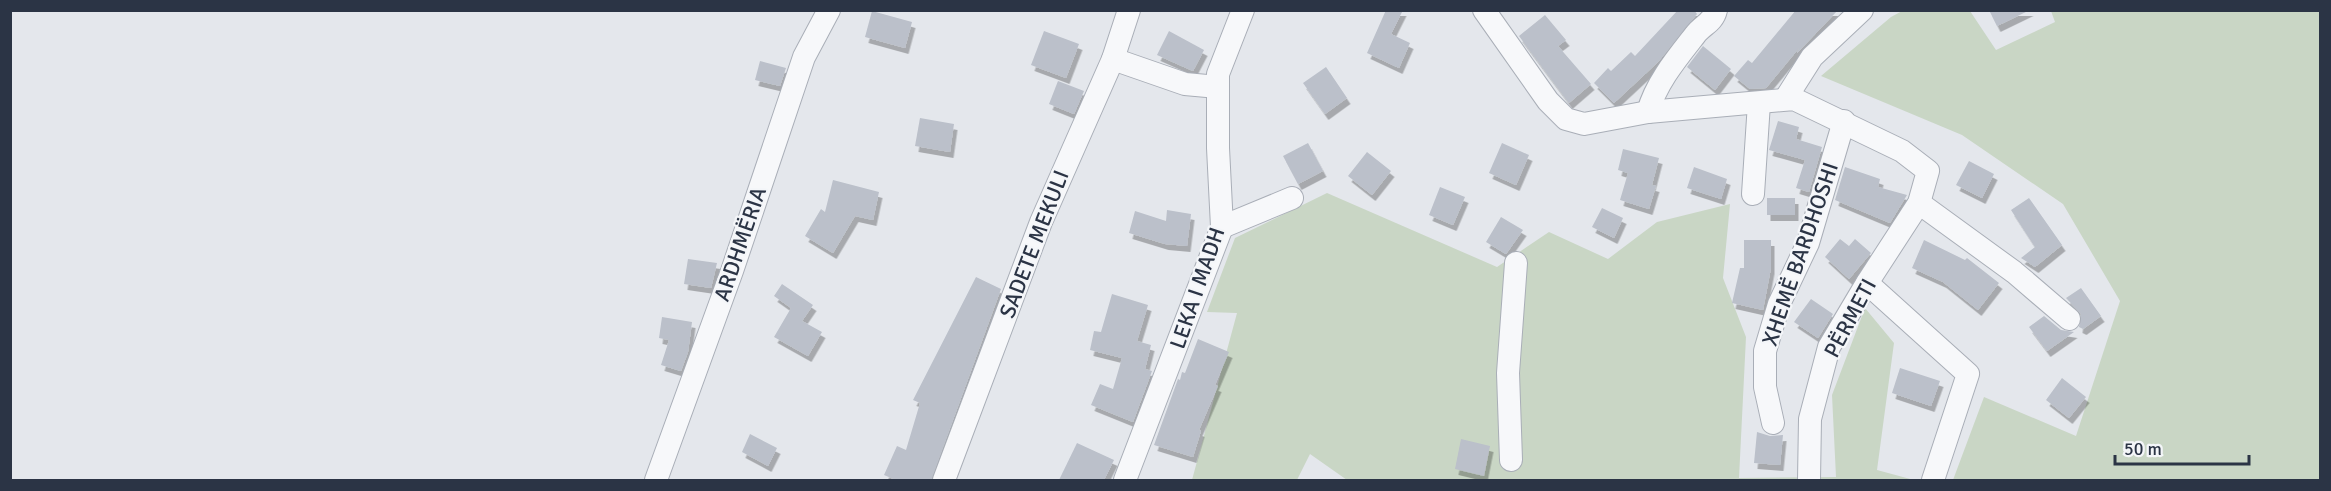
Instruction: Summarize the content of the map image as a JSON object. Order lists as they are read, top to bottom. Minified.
{"streets":{"street":["ARDHMËRIA","SADETE MEKULI","XHEMË BARDHOSHI","LEKA I MADH","PËRMETI"]},"crossings":[["XHEMË BARDHOSHI","PËRMETI"]],"scale_bar":"50 m"}
